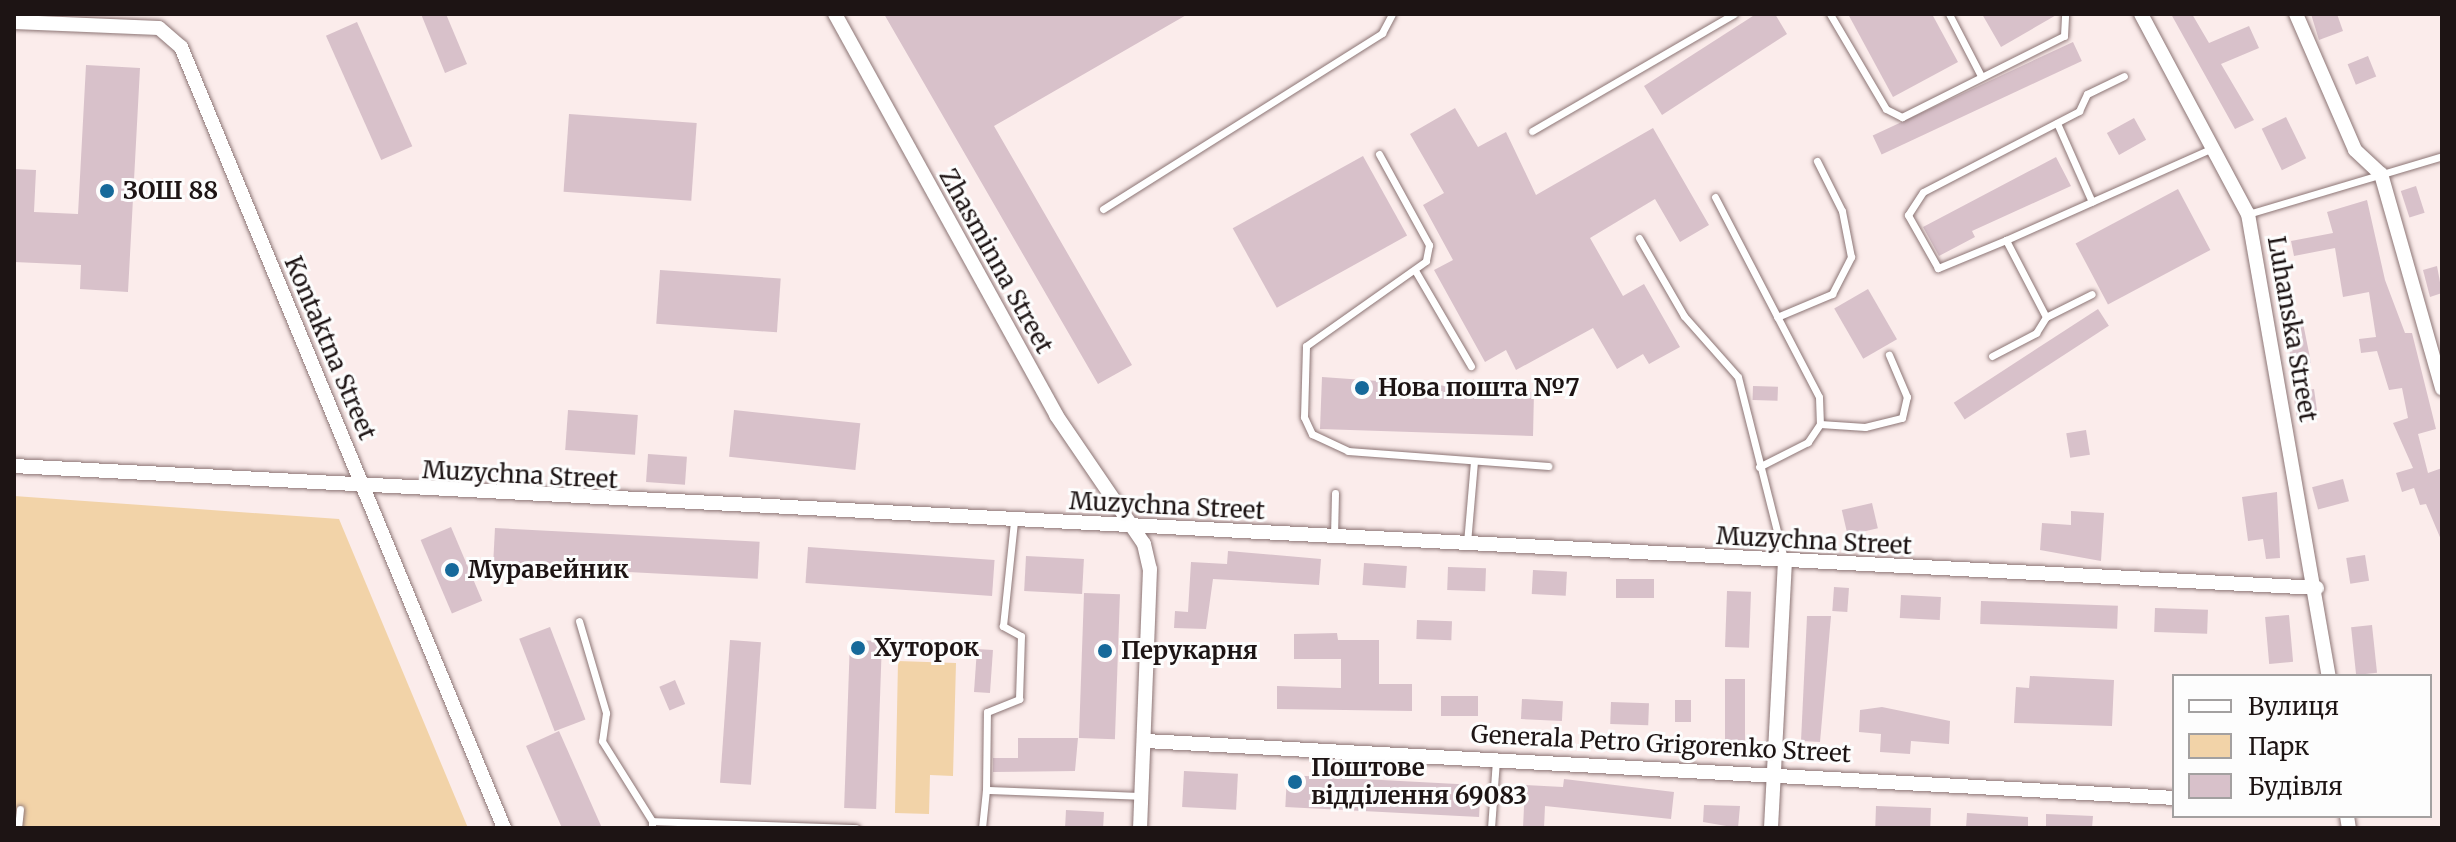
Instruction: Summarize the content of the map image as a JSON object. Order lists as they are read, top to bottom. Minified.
{"streets":{"street":["Zhasminna Street","Luhanska Street","Kontaktna Street","Muzychna Street","Generala Petro Grigorenko Street"]},"crossings":[["Zhasminna Street","Muzychna Street"],["Zhasminna Street","Generala Petro Grigorenko Street"],["Luhanska Street","Muzychna Street"],["Kontaktna Street","Muzychna Street"]],"places":["ЗОШ 88","Нова пошта №7","Муравейник","Хуторок","Перукарня","Поштове відділення 69083"],"legend":["Вулиця","Парк","Будівля"]}
